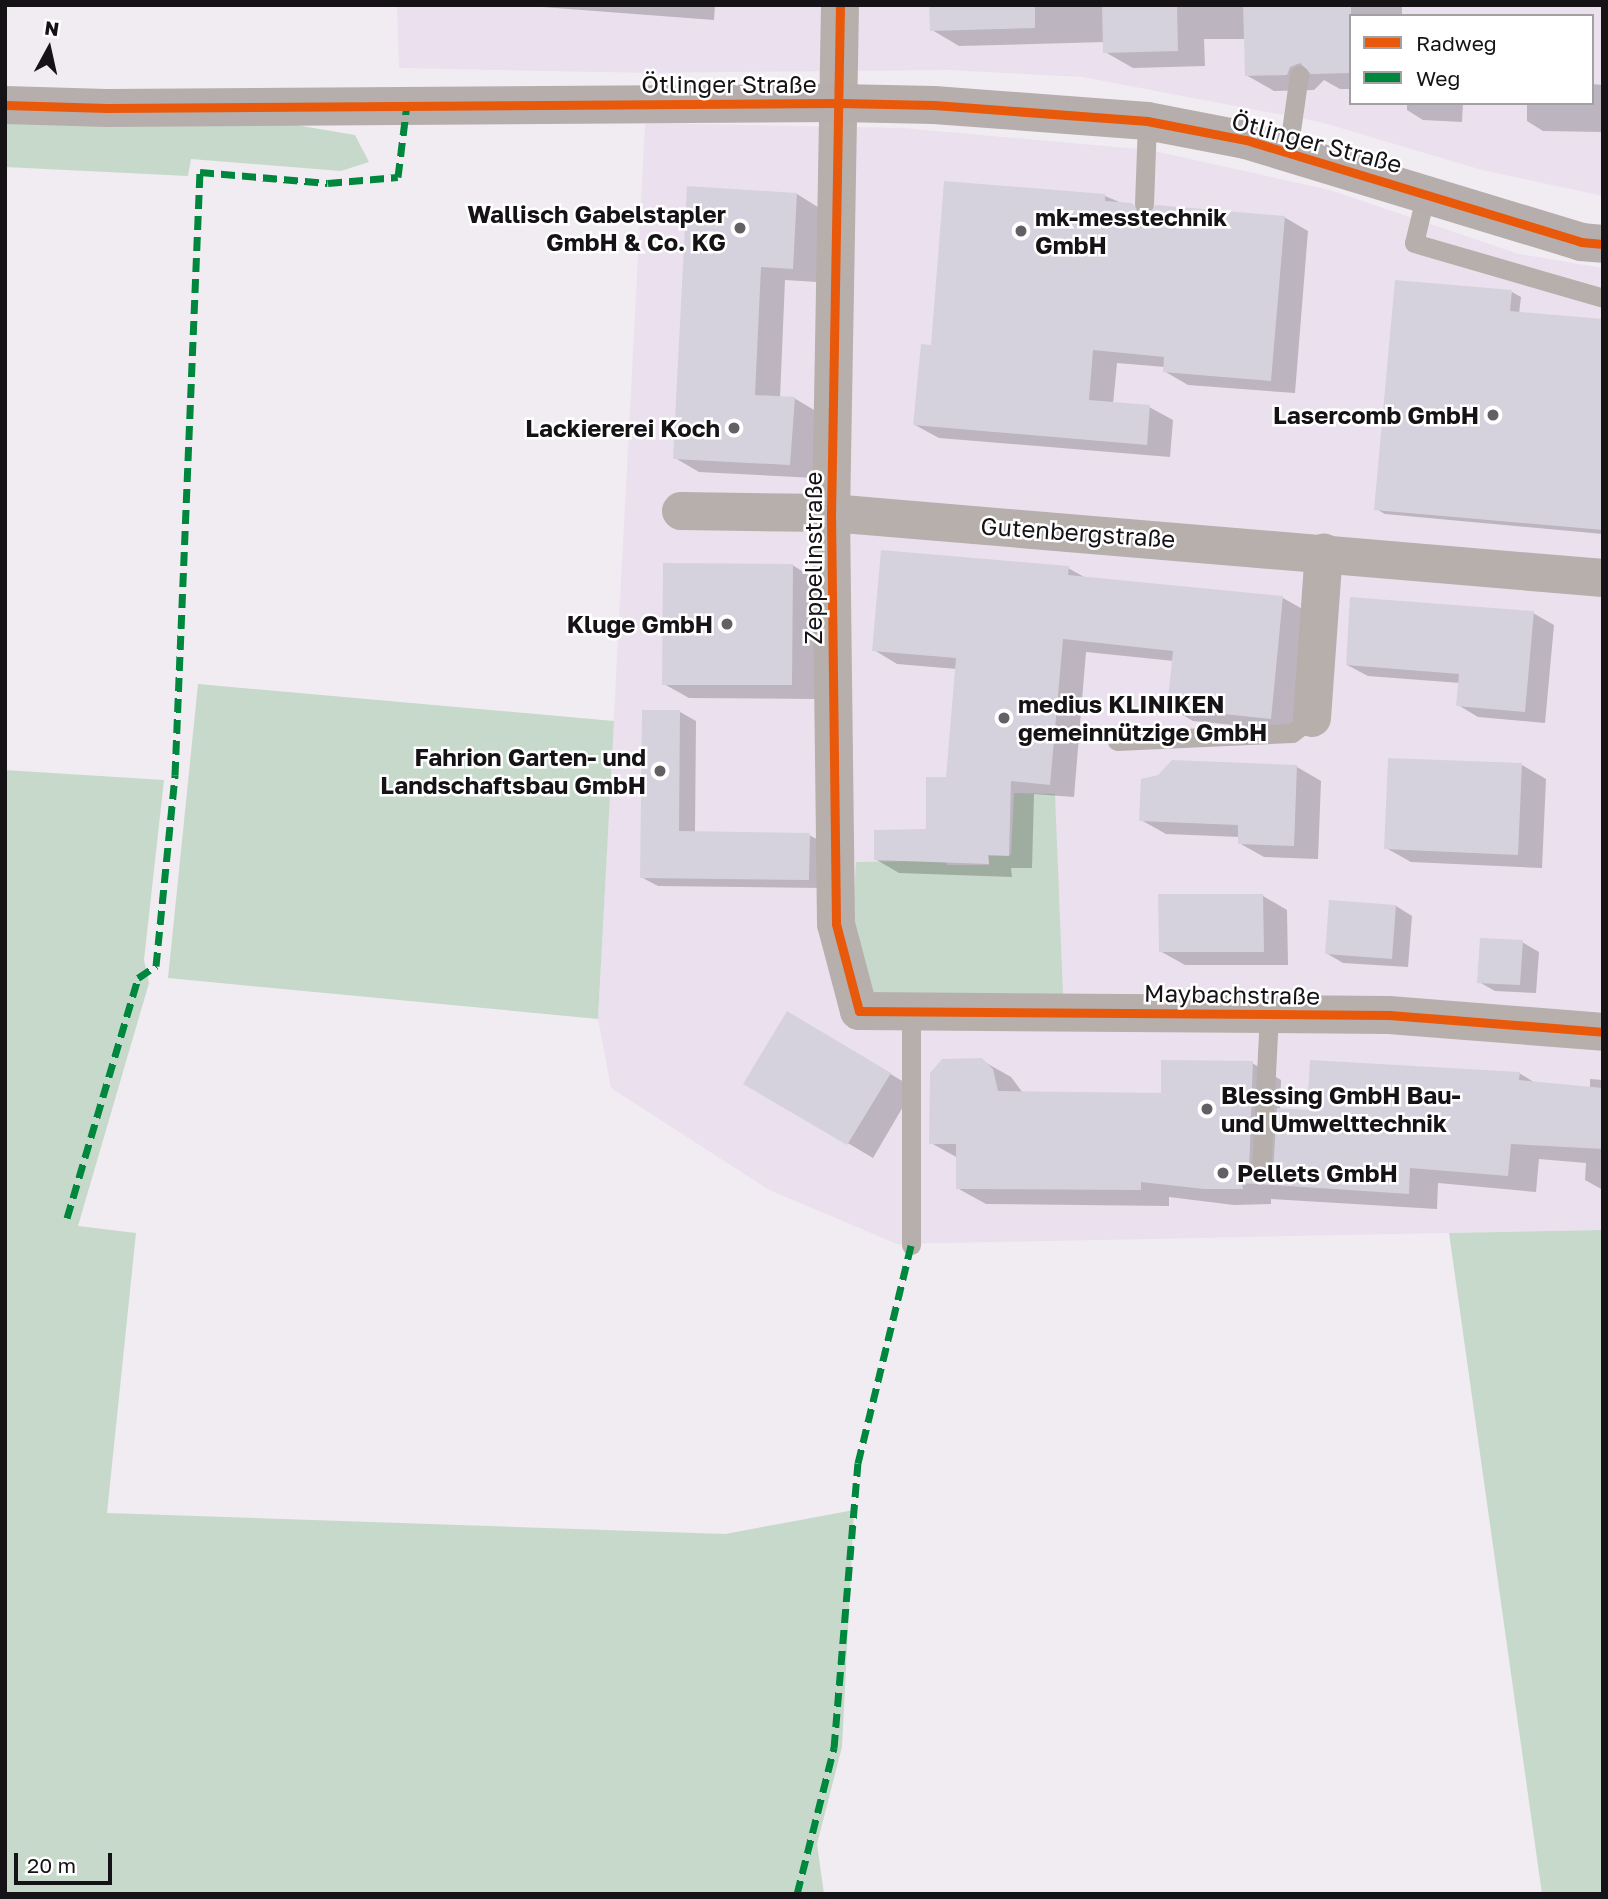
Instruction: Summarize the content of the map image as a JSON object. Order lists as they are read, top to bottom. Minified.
{"streets":{"street":["Ötlinger Straße","Gutenbergstraße","Zeppelinstraße","Maybachstraße"]},"crossings":[["Ötlinger Straße","Zeppelinstraße"],["Gutenbergstraße","Zeppelinstraße"],["Zeppelinstraße","Maybachstraße"]],"places":["Wallisch Gabelstapler GmbH & Co. KG","mk-messtechnik GmbH","Lasercomb GmbH","Lackiererei Koch","Kluge GmbH","medius KLINIKEN gemeinnützige GmbH","Fahrion Garten- und Landschaftsbau GmbH","Blessing GmbH Bau- und Umwelttechnik","Pellets GmbH"],"legend":["Radweg","Weg"],"scale_bar":"20 m","north":"top"}
